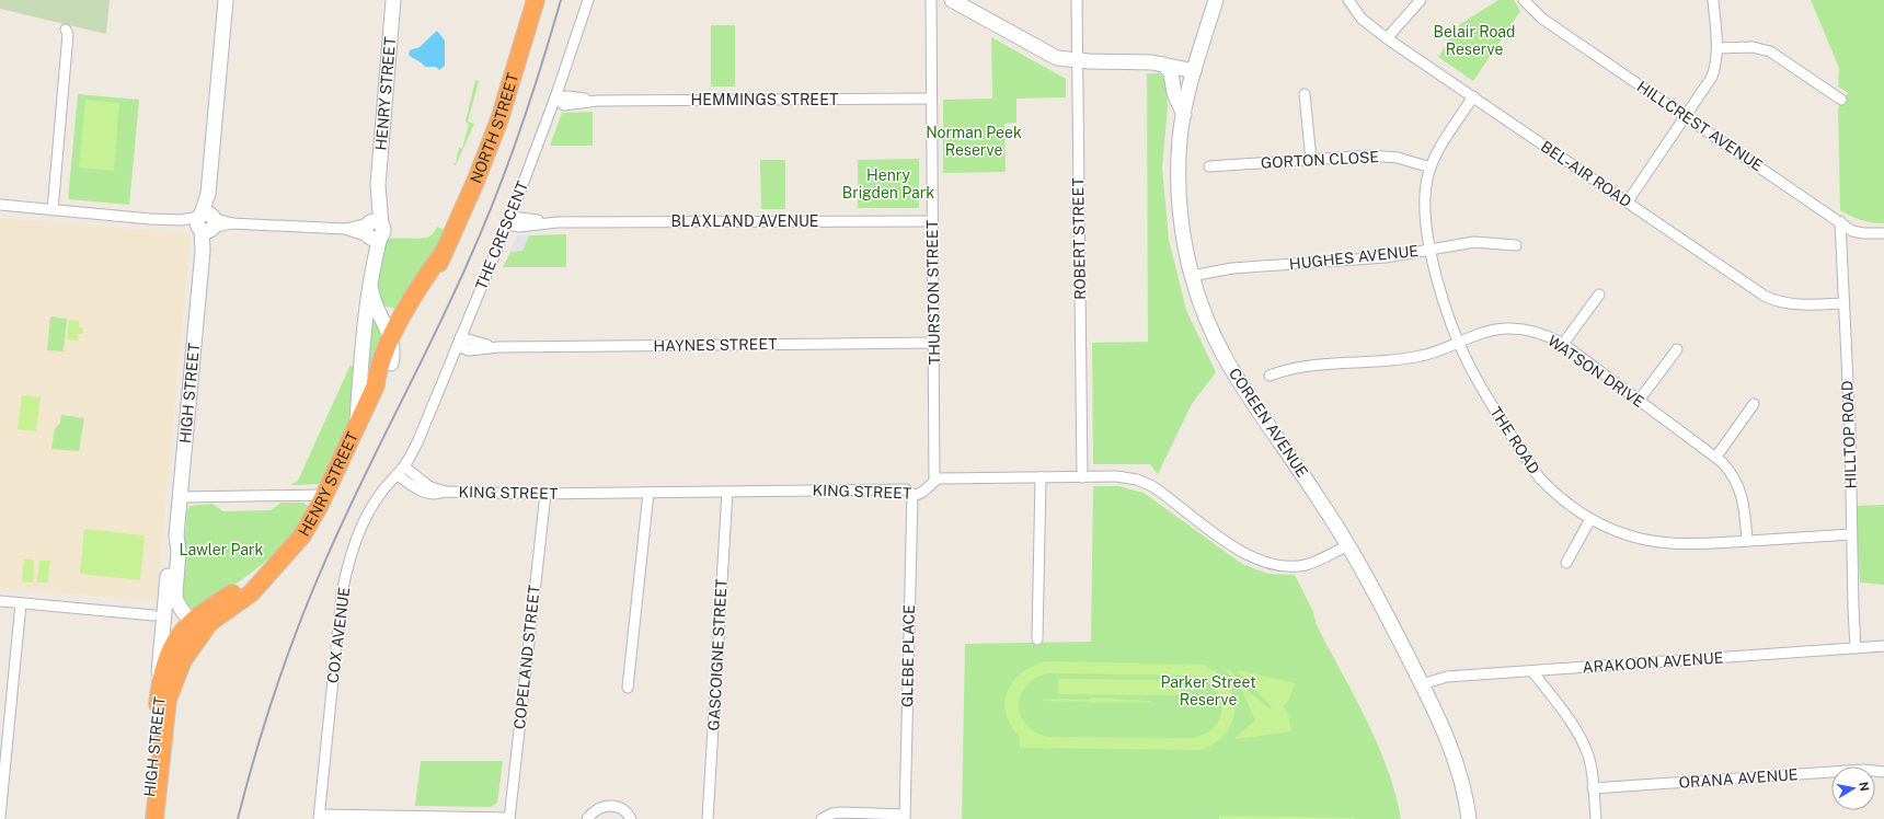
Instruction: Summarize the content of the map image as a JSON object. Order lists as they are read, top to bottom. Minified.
{"streets":{"highway":["HENRY STREET","NORTH STREET","HIGH STREET"],"street":["HEMMINGS STREET","HILLCREST AVENUE","GORTON CLOSE","BEL-AIR ROAD","BLAXLAND AVENUE","THE CRESCENT","ROBERT STREET","HUGHES AVENUE","THURSTON STREET","HAYNES STREET","WATSON DRIVE","COREEN AVENUE","HILLTOP ROAD","THE ROAD","KING STREET","COX AVENUE","GASCOIGNE STREET","GLEBE PLACE","COPELAND STREET","ARAKOON AVENUE","ORANA AVENUE"]},"crossings":[["HENRY STREET","NORTH STREET"],["HENRY STREET","HIGH STREET"],["HEMMINGS STREET","THE CRESCENT"],["HEMMINGS STREET","THURSTON STREET"],["HILLCREST AVENUE","HILLTOP ROAD"],["GORTON CLOSE","THE ROAD"],["BEL-AIR ROAD","HILLTOP ROAD"],["BEL-AIR ROAD","THE ROAD"],["BLAXLAND AVENUE","THE CRESCENT"],["BLAXLAND AVENUE","THURSTON STREET"],["THE CRESCENT","HAYNES STREET"],["THE CRESCENT","KING STREET"],["THE CRESCENT","COX AVENUE"],["HUGHES AVENUE","COREEN AVENUE"],["HUGHES AVENUE","THE ROAD"],["THURSTON STREET","HAYNES STREET"],["THURSTON STREET","KING STREET"],["WATSON DRIVE","THE ROAD"],["COREEN AVENUE","ARAKOON AVENUE"],["HILLTOP ROAD","THE ROAD"],["HILLTOP ROAD","ARAKOON AVENUE"],["KING STREET","COX AVENUE"],["KING STREET","GASCOIGNE STREET"],["KING STREET","GLEBE PLACE"],["KING STREET","COPELAND STREET"]],"parks":["Belair Road Reserve","Norman Peek Reserve","Henry Brigden Park","Lawler Park","Parker Street Reserve"],"north":"right"}
